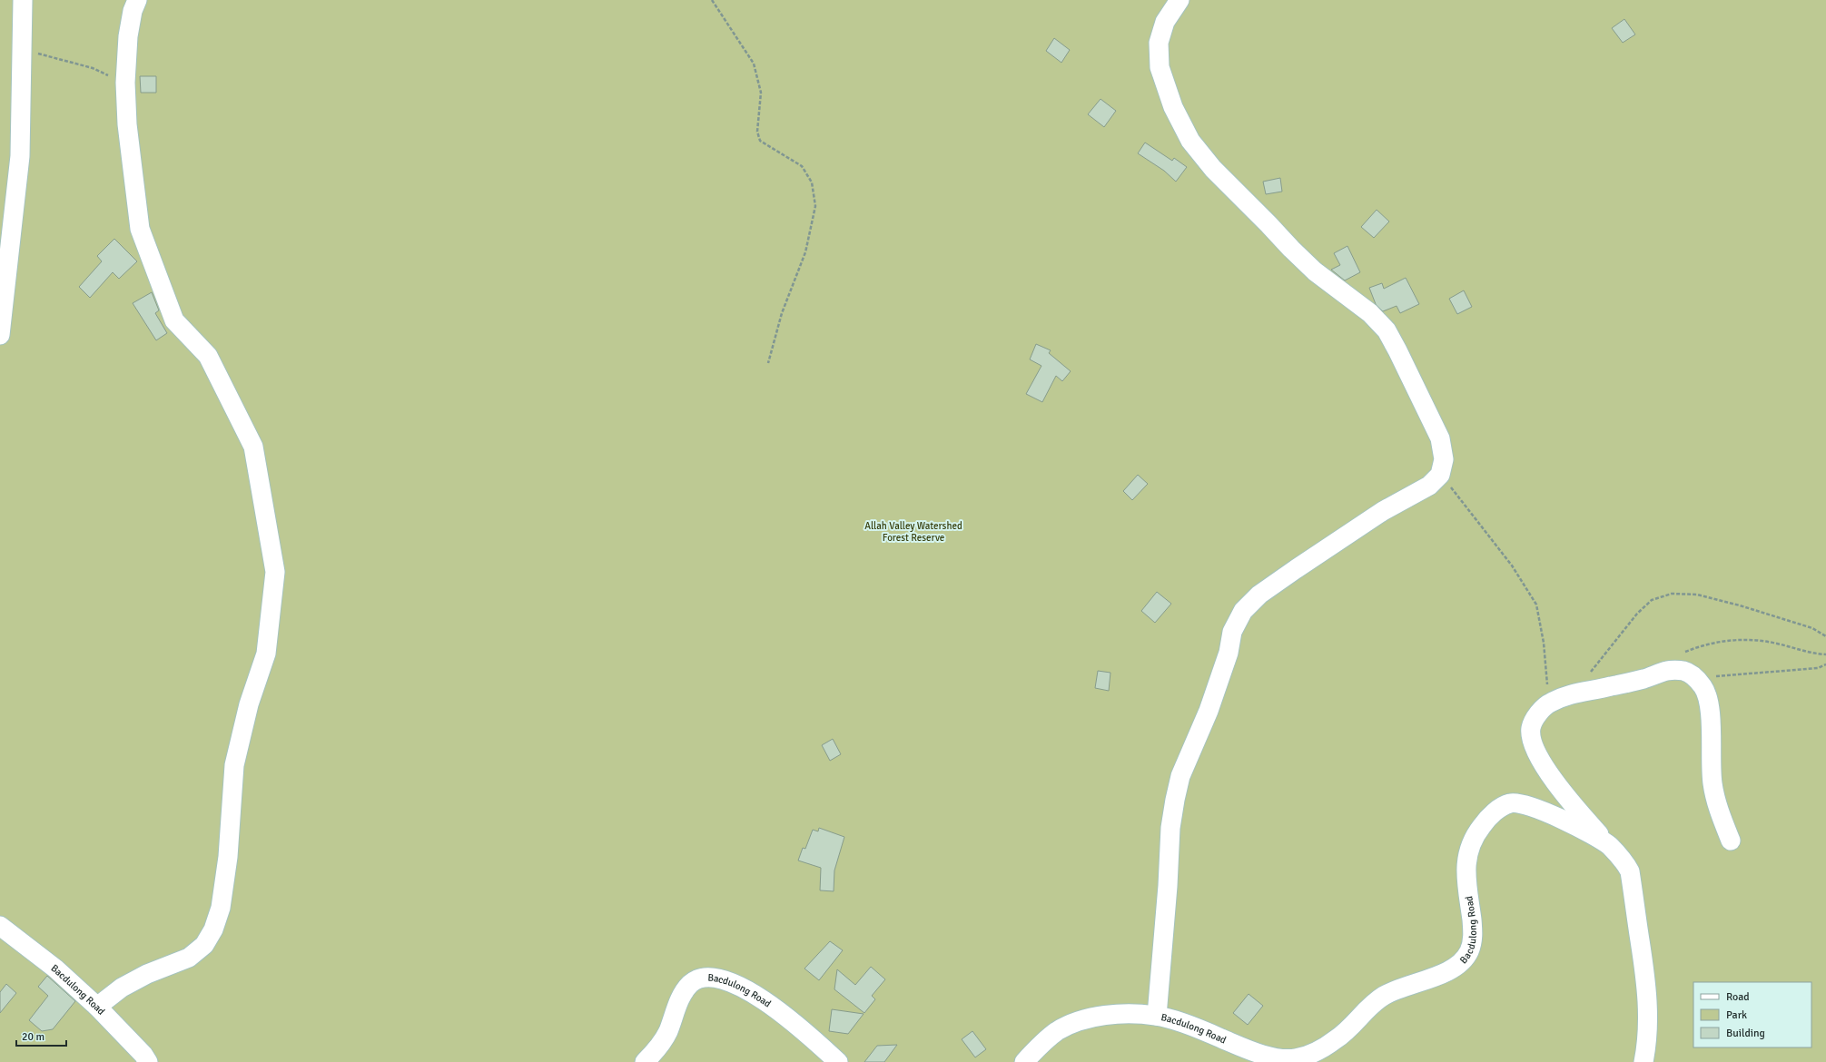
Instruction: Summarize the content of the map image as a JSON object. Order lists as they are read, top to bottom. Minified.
{"streets":{"street":["Bacdulong Road"]},"parks":["Allah Valley Watershed Forest Reserve"],"legend":["Road","Park","Building"],"scale_bar":"20 m"}
